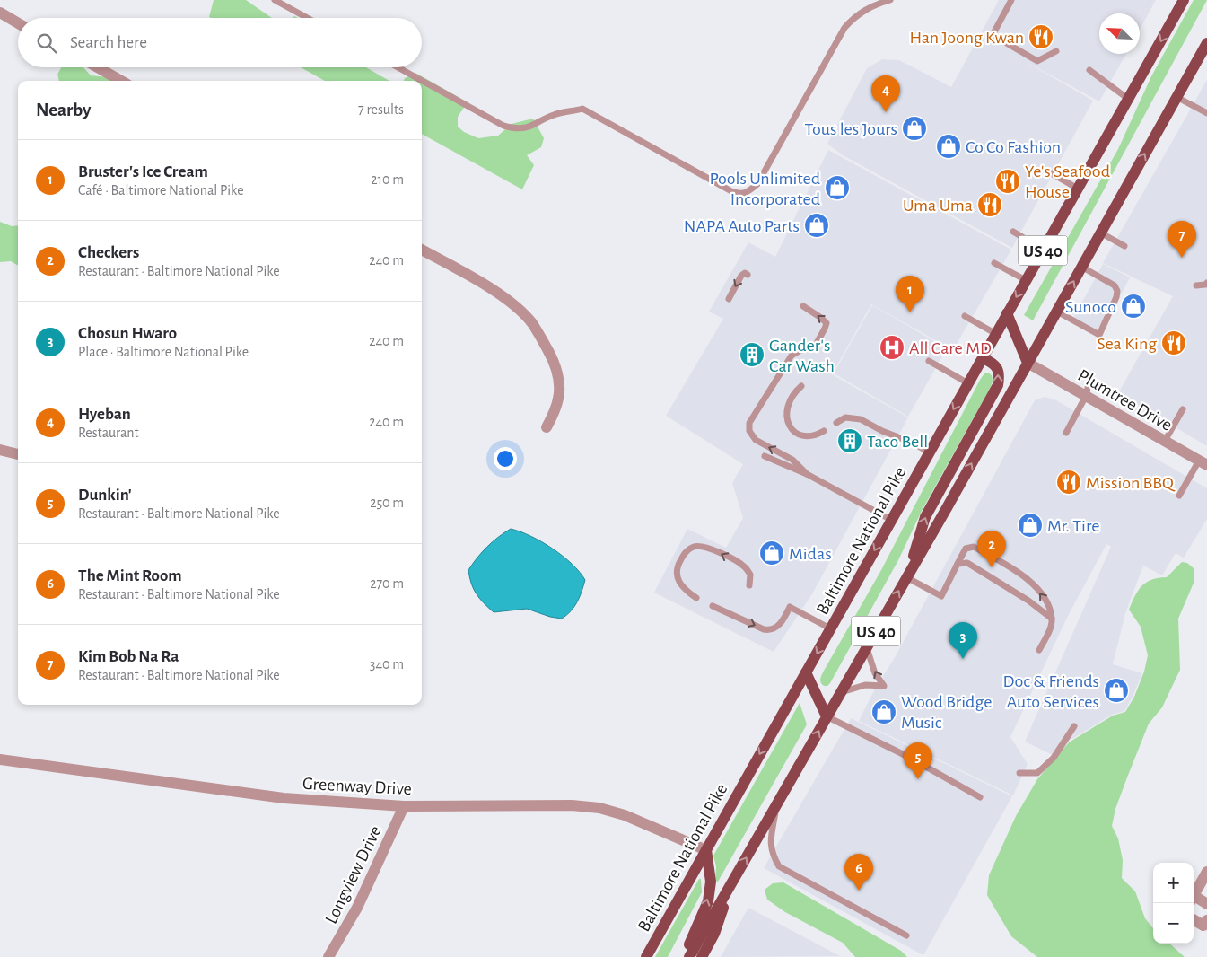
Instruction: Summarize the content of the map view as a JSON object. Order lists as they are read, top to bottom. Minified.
{"streets":{"main road":["US 40","Baltimore National Pike"],"street":["Plumtree Drive","Greenway Drive","Longview Drive"]},"crossings":[["US 40","Plumtree Drive"],["Baltimore National Pike","Greenway Drive"],["Greenway Drive","Longview Drive"]],"places":{"restaurant":["Han Joong Kwan","Ye's Seafood House","Uma Uma","Sea King","Mission BBQ"],"shop":["Tous les Jours","Co Co Fashion","Pools Unlimited Incorporated","NAPA Auto Parts","Sunoco","Mr. Tire","Midas","Doc & Friends Auto Services","Wood Bridge Music"],"hospital":["All Care MD"],"building":["Gander's Car Wash","Taco Bell"]},"north":"top left","page":{"search":"Search here","pins":["4","7","1","2","3","5","6"],"heading":["Nearby","7 results"],"list":[{"mark":"1","name":"Bruster's Ice Cream","note":"Café · Baltimore National Pike","value":"210 m"},{"mark":"2","name":"Checkers","note":"Restaurant · Baltimore National Pike","value":"240 m"},{"mark":"3","name":"Chosun Hwaro","note":"Place · Baltimore National Pike","value":"240 m"},{"mark":"4","name":"Hyeban","note":"Restaurant","value":"240 m"},{"mark":"5","name":"Dunkin'","note":"Restaurant · Baltimore National Pike","value":"250 m"},{"mark":"6","name":"The Mint Room","note":"Restaurant · Baltimore National Pike","value":"270 m"},{"mark":"7","name":"Kim Bob Na Ra","note":"Restaurant · Baltimore National Pike","value":"340 m"}],"map_buttons":["+","−"]}}
